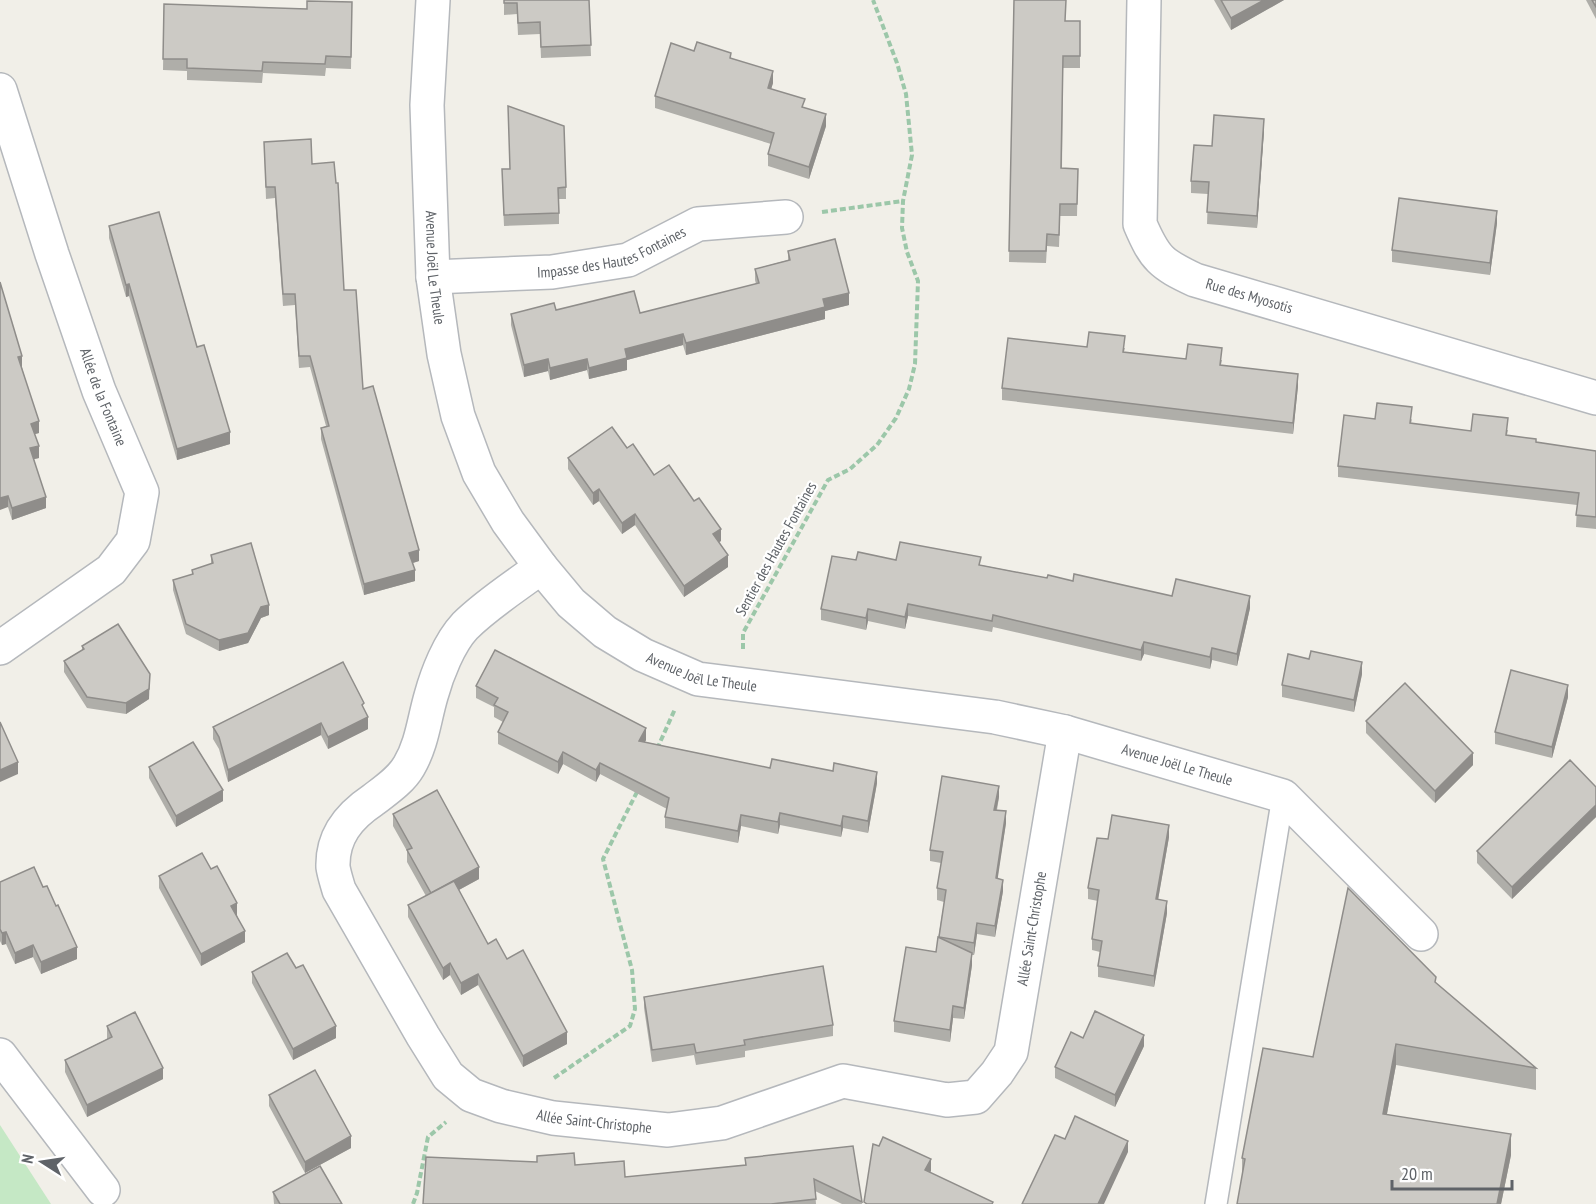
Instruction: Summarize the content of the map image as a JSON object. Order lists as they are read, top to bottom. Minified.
{"streets":{"street":["Impasse des Hautes Fontaines","Avenue Joël Le Theule","Rue des Myosotis","Allée de la Fontaine","Allée Saint-Christophe"],"path":["Sentier des Hautes Fontaines"]},"crossings":[["Impasse des Hautes Fontaines","Avenue Joël Le Theule"],["Avenue Joël Le Theule","Sentier des Hautes Fontaines"],["Avenue Joël Le Theule","Allée Saint-Christophe"]],"scale_bar":"20 m","north":"left"}
